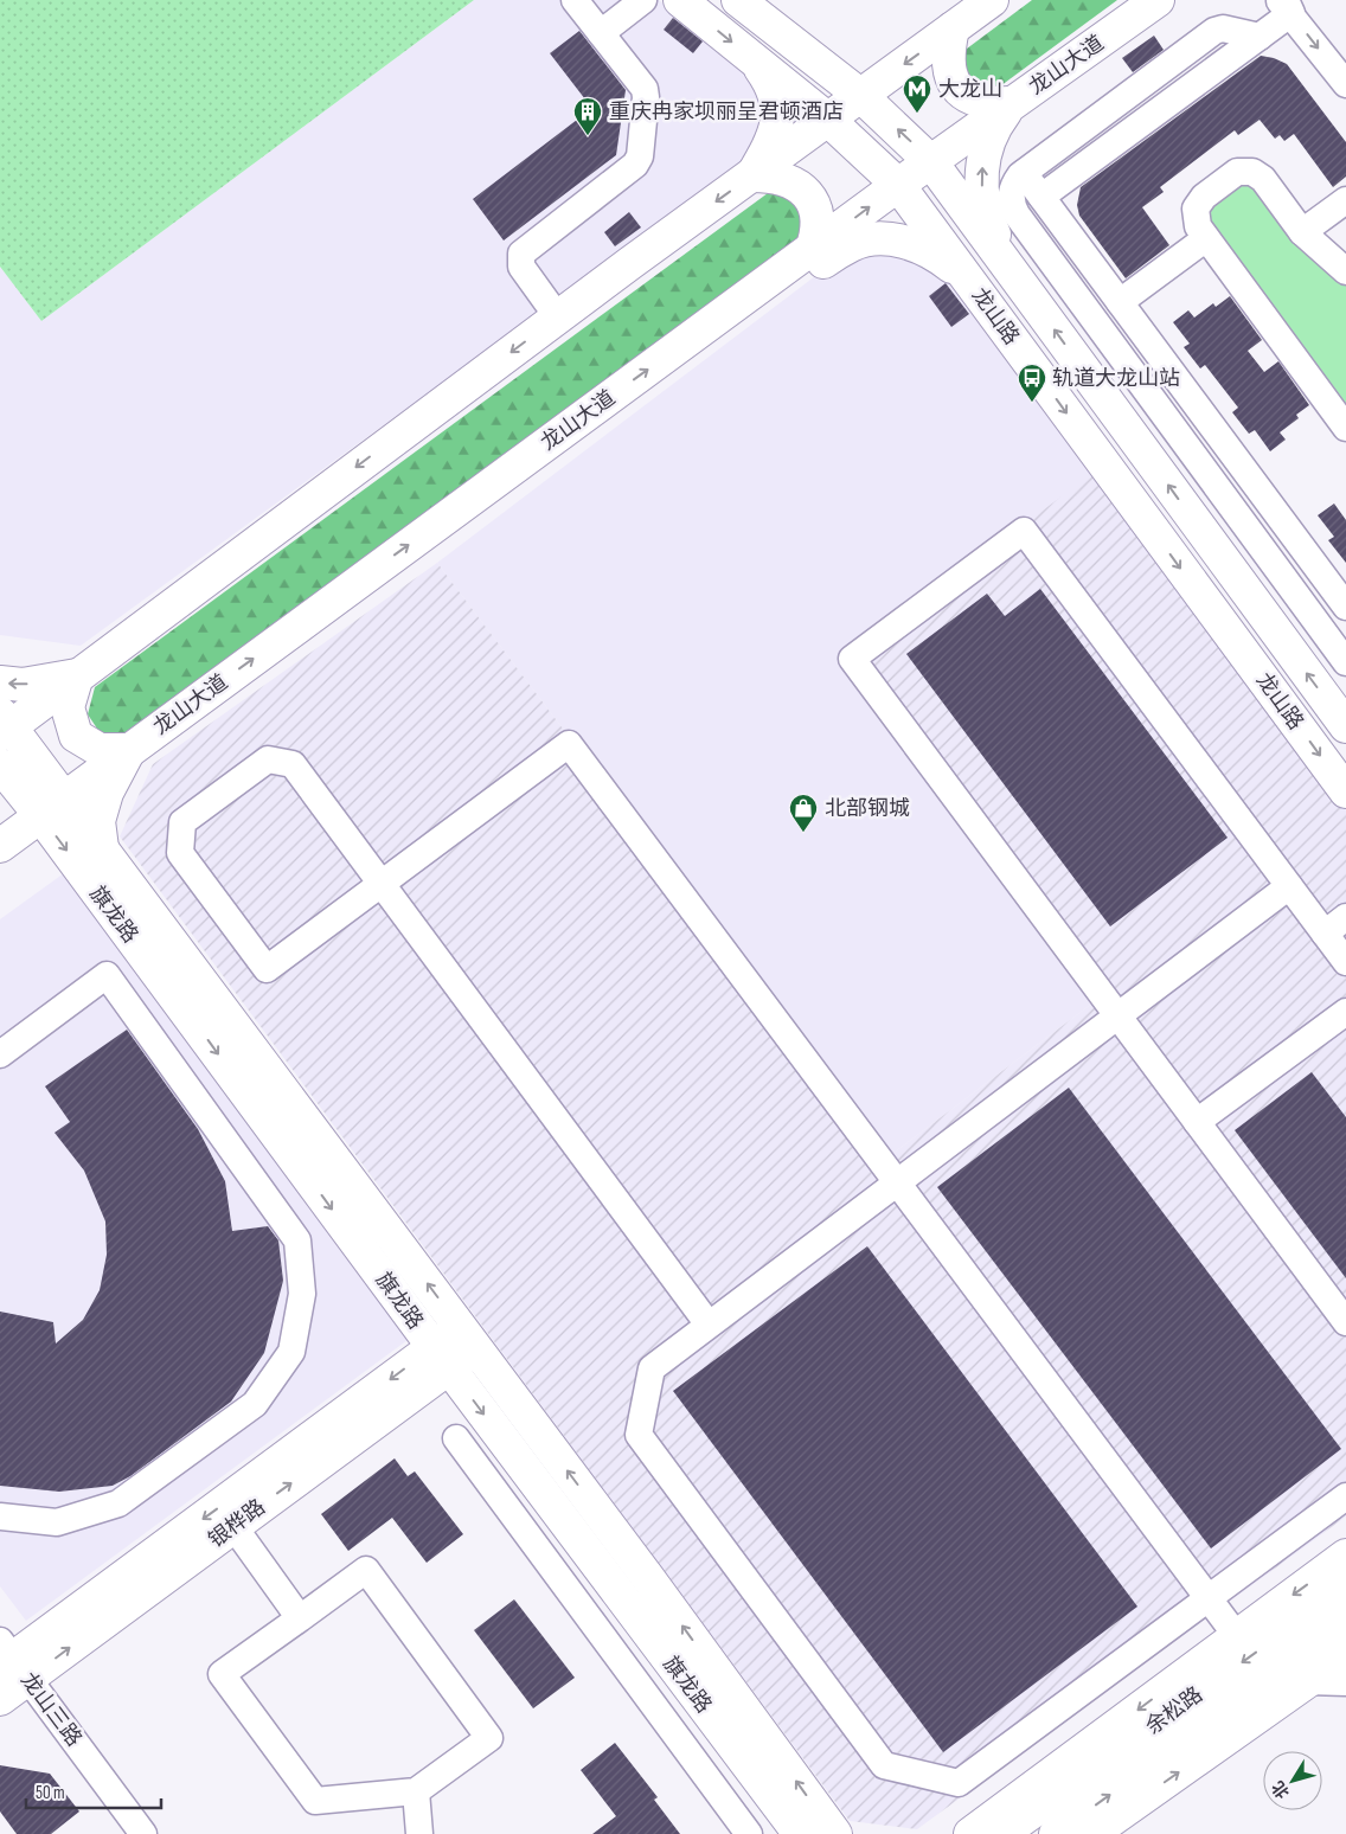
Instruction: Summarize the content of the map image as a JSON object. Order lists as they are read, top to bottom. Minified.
{"streets":{"main road":["龙山大道","龙山路","旗龙路","银桦路","余松路"],"street":["龙山三路"]},"crossings":[["龙山大道","龙山路"],["龙山大道","旗龙路"],["旗龙路","银桦路"],["银桦路","龙山三路"]],"places":{"metro station":["大龙山"],"building":["重庆冉家坝丽呈君顿酒店"],"bus stop":["轨道大龙山站"],"shop":["北部钢城"]},"scale_bar":"50 m","north":"bottom left"}
